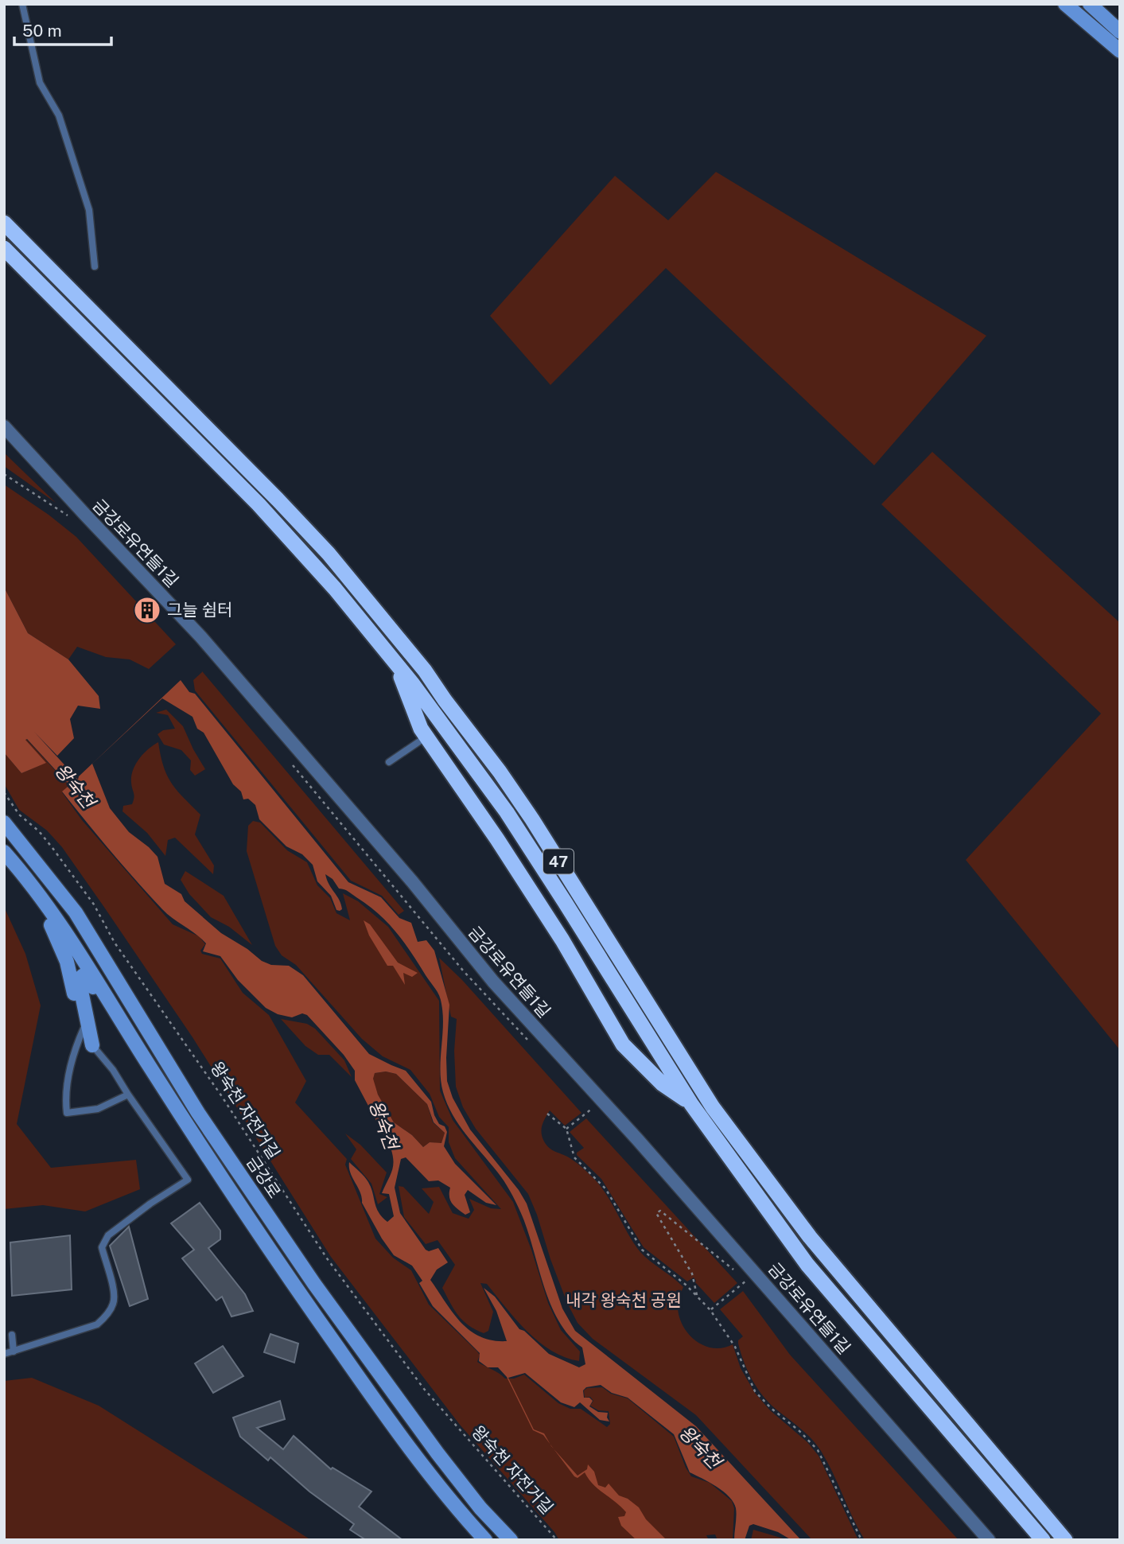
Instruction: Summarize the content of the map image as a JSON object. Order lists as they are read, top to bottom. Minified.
{"streets":{"highway":["47"],"main road":["금강로"],"street":["금강로유연들1길"],"path":["왕숙천 자전거길"]},"water":["왕숙천"],"parks":["내각 왕숙천 공원"],"places":{"building":["그늘 쉼터"]},"scale_bar":"50 m"}
